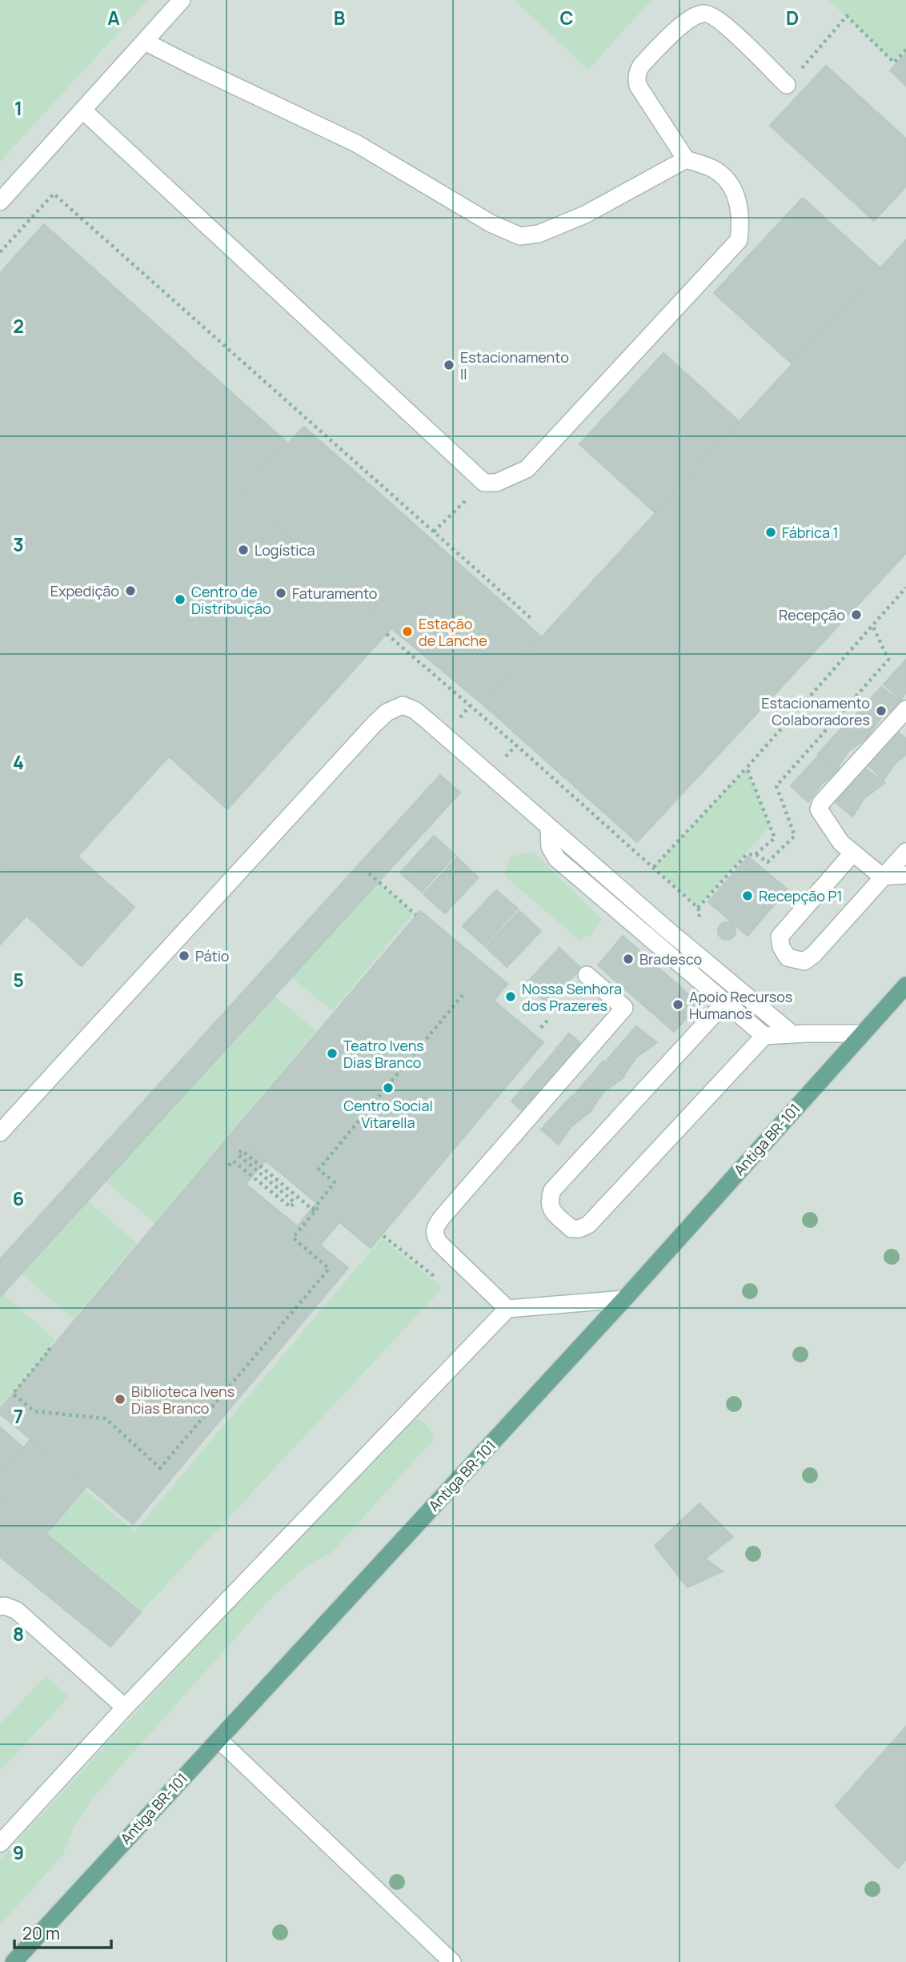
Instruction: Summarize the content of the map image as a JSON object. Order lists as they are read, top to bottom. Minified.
{"streets":{"main road":["Antiga BR-101"]},"places":["Estacionamento II","Fábrica 1","Logística","Expedição","Faturamento","Centro de Distribuição","Recepção","Estação de Lanche","Estacionamento Colaboradores","Recepção P1","Pátio","Bradesco","Nossa Senhora dos Prazeres","Apoio Recursos Humanos","Teatro Ivens Dias Branco","Centro Social Vitarella","Biblioteca Ivens Dias Branco"],"scale_bar":"20 m","grid":{"columns":["A","B","C","D"],"rows":["1","2","3","4","5","6","7","8","9"]}}
